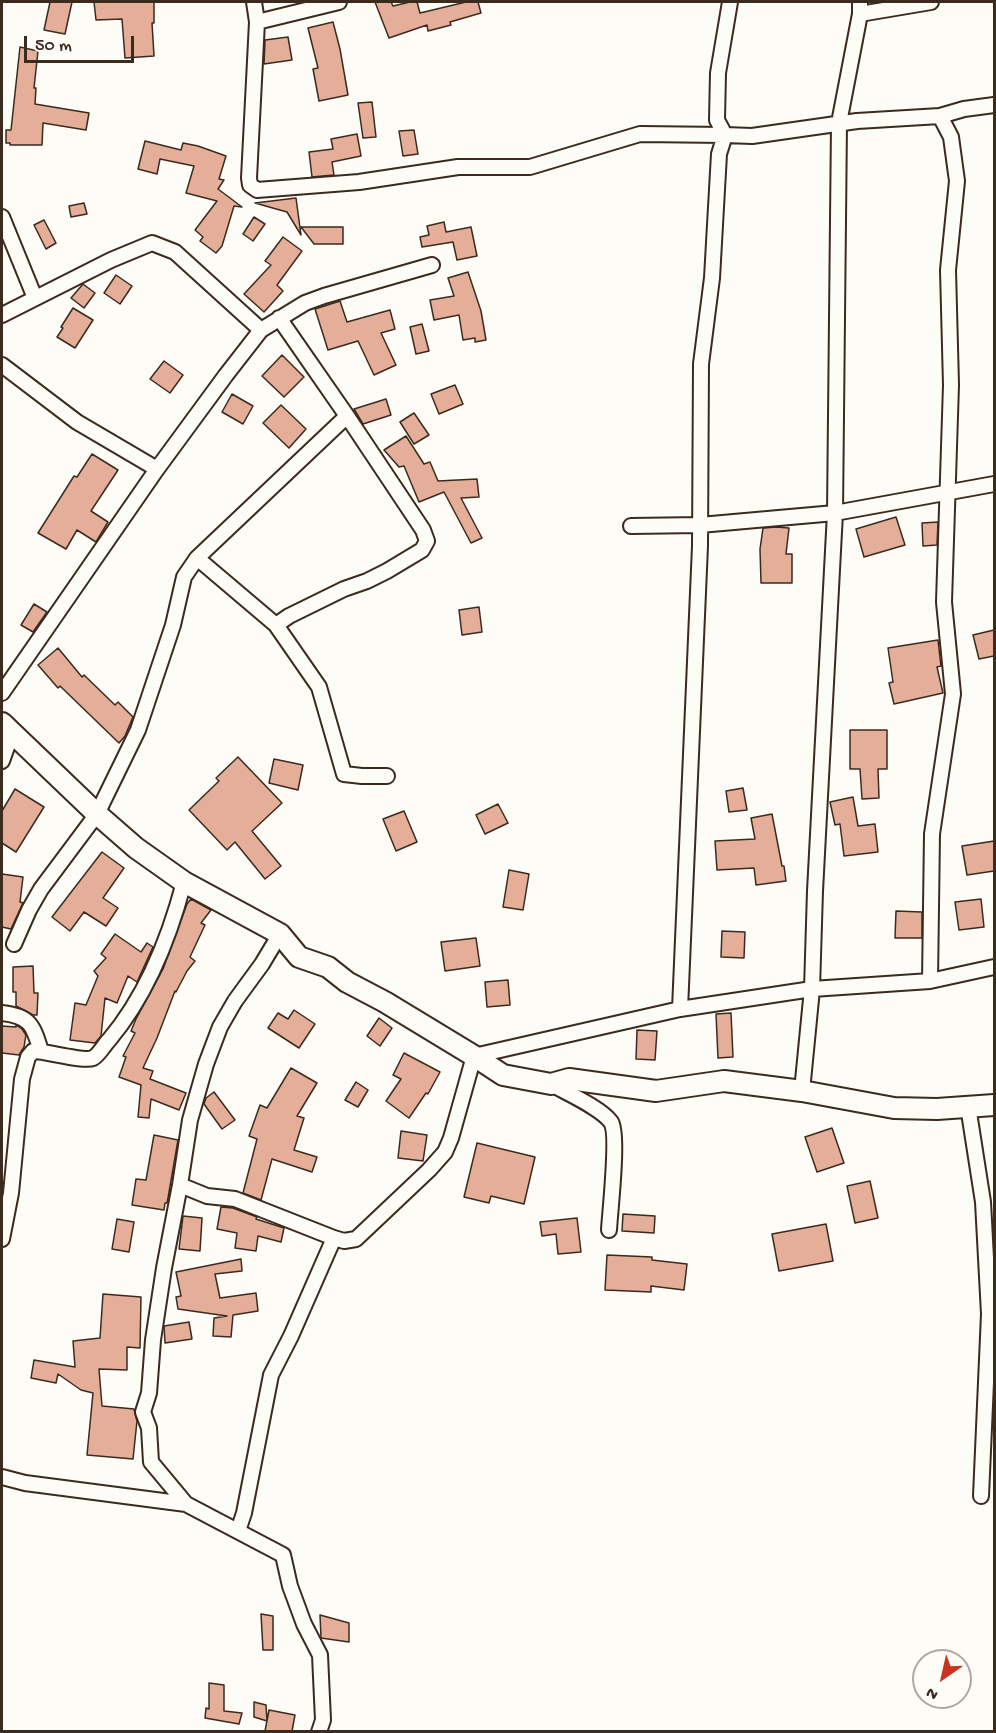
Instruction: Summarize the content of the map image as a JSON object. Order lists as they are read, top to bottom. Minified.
{"scale_bar":"50 m","north":"bottom left"}
